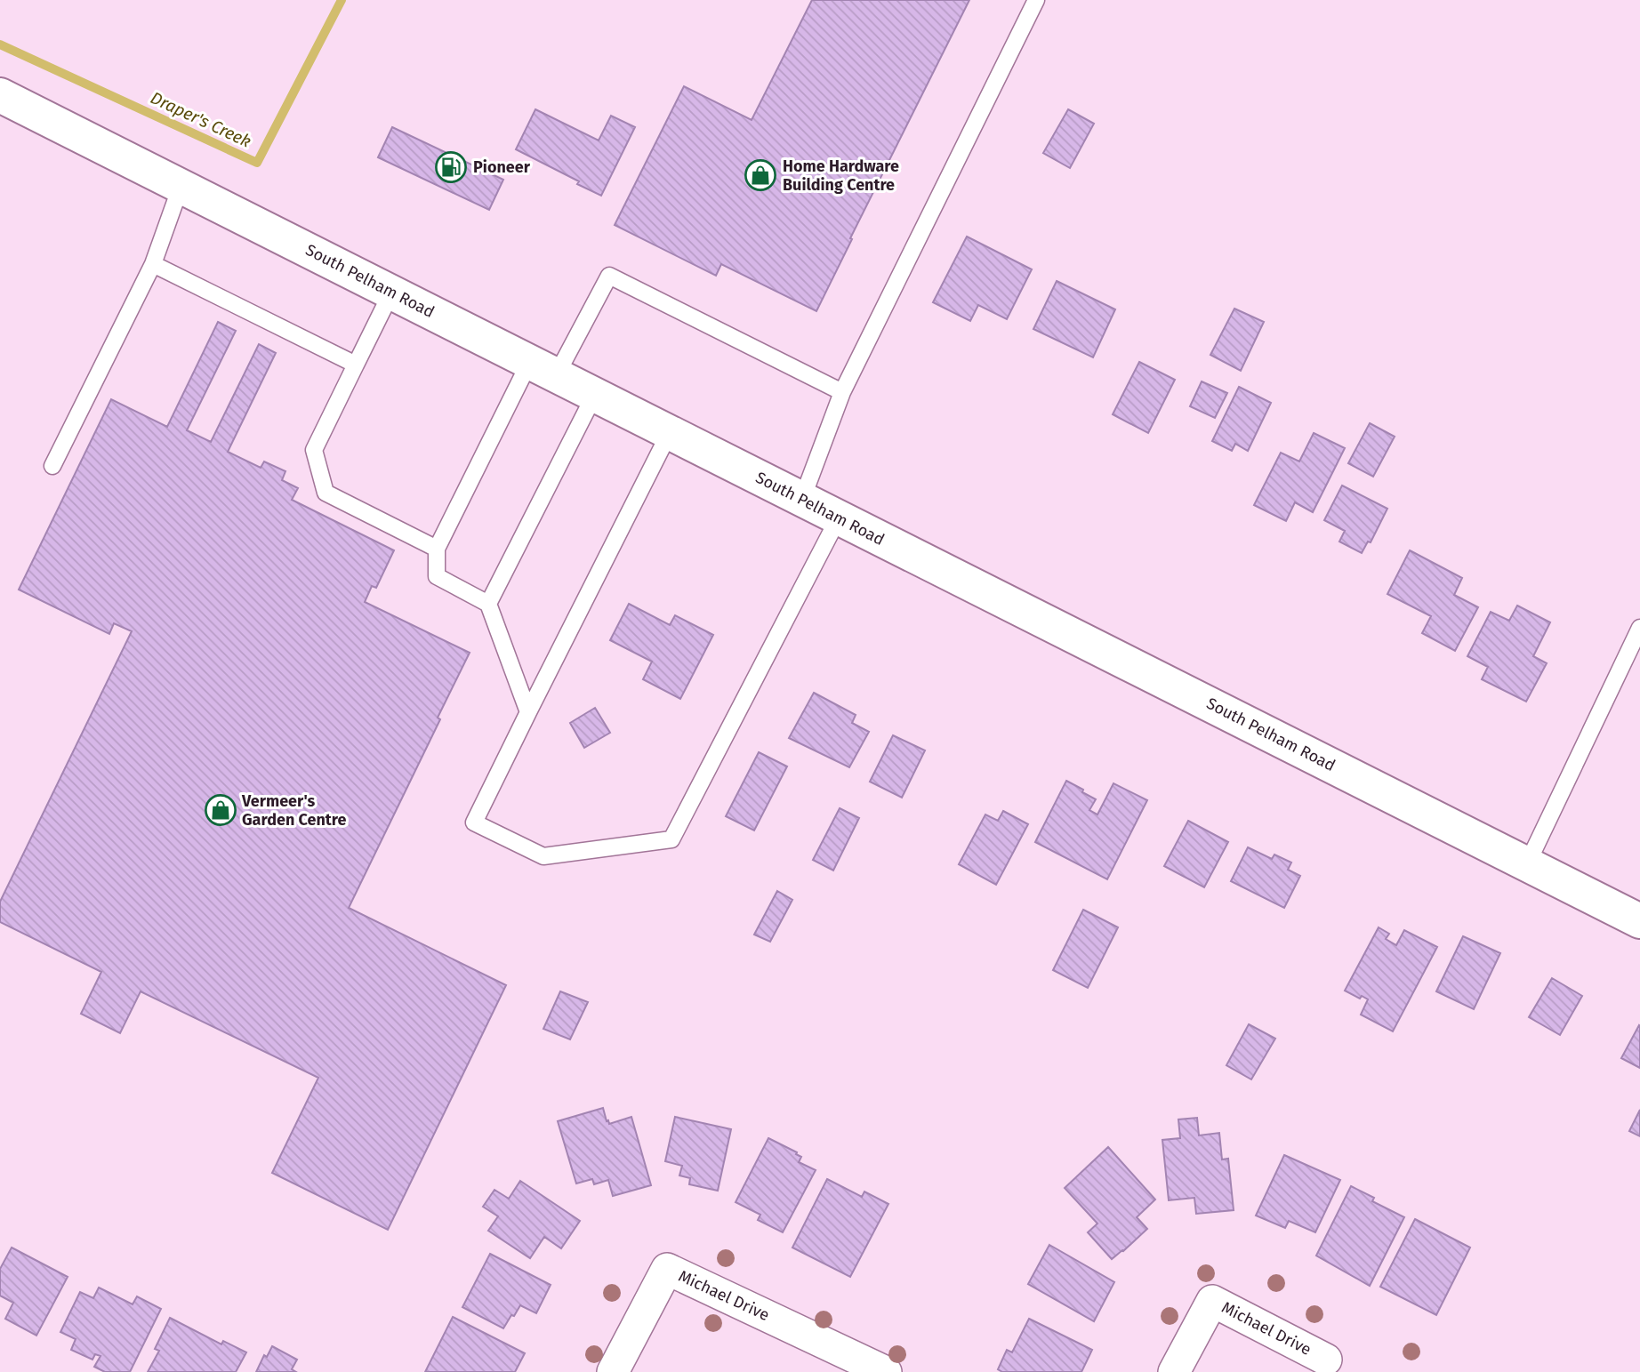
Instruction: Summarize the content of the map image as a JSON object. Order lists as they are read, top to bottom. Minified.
{"streets":{"main road":["South Pelham Road"],"street":["Michael Drive"]},"water":["Draper's Creek"],"places":{"fuel station":["Pioneer"],"shop":["Home Hardware Building Centre","Vermeer's Garden Centre"]}}
